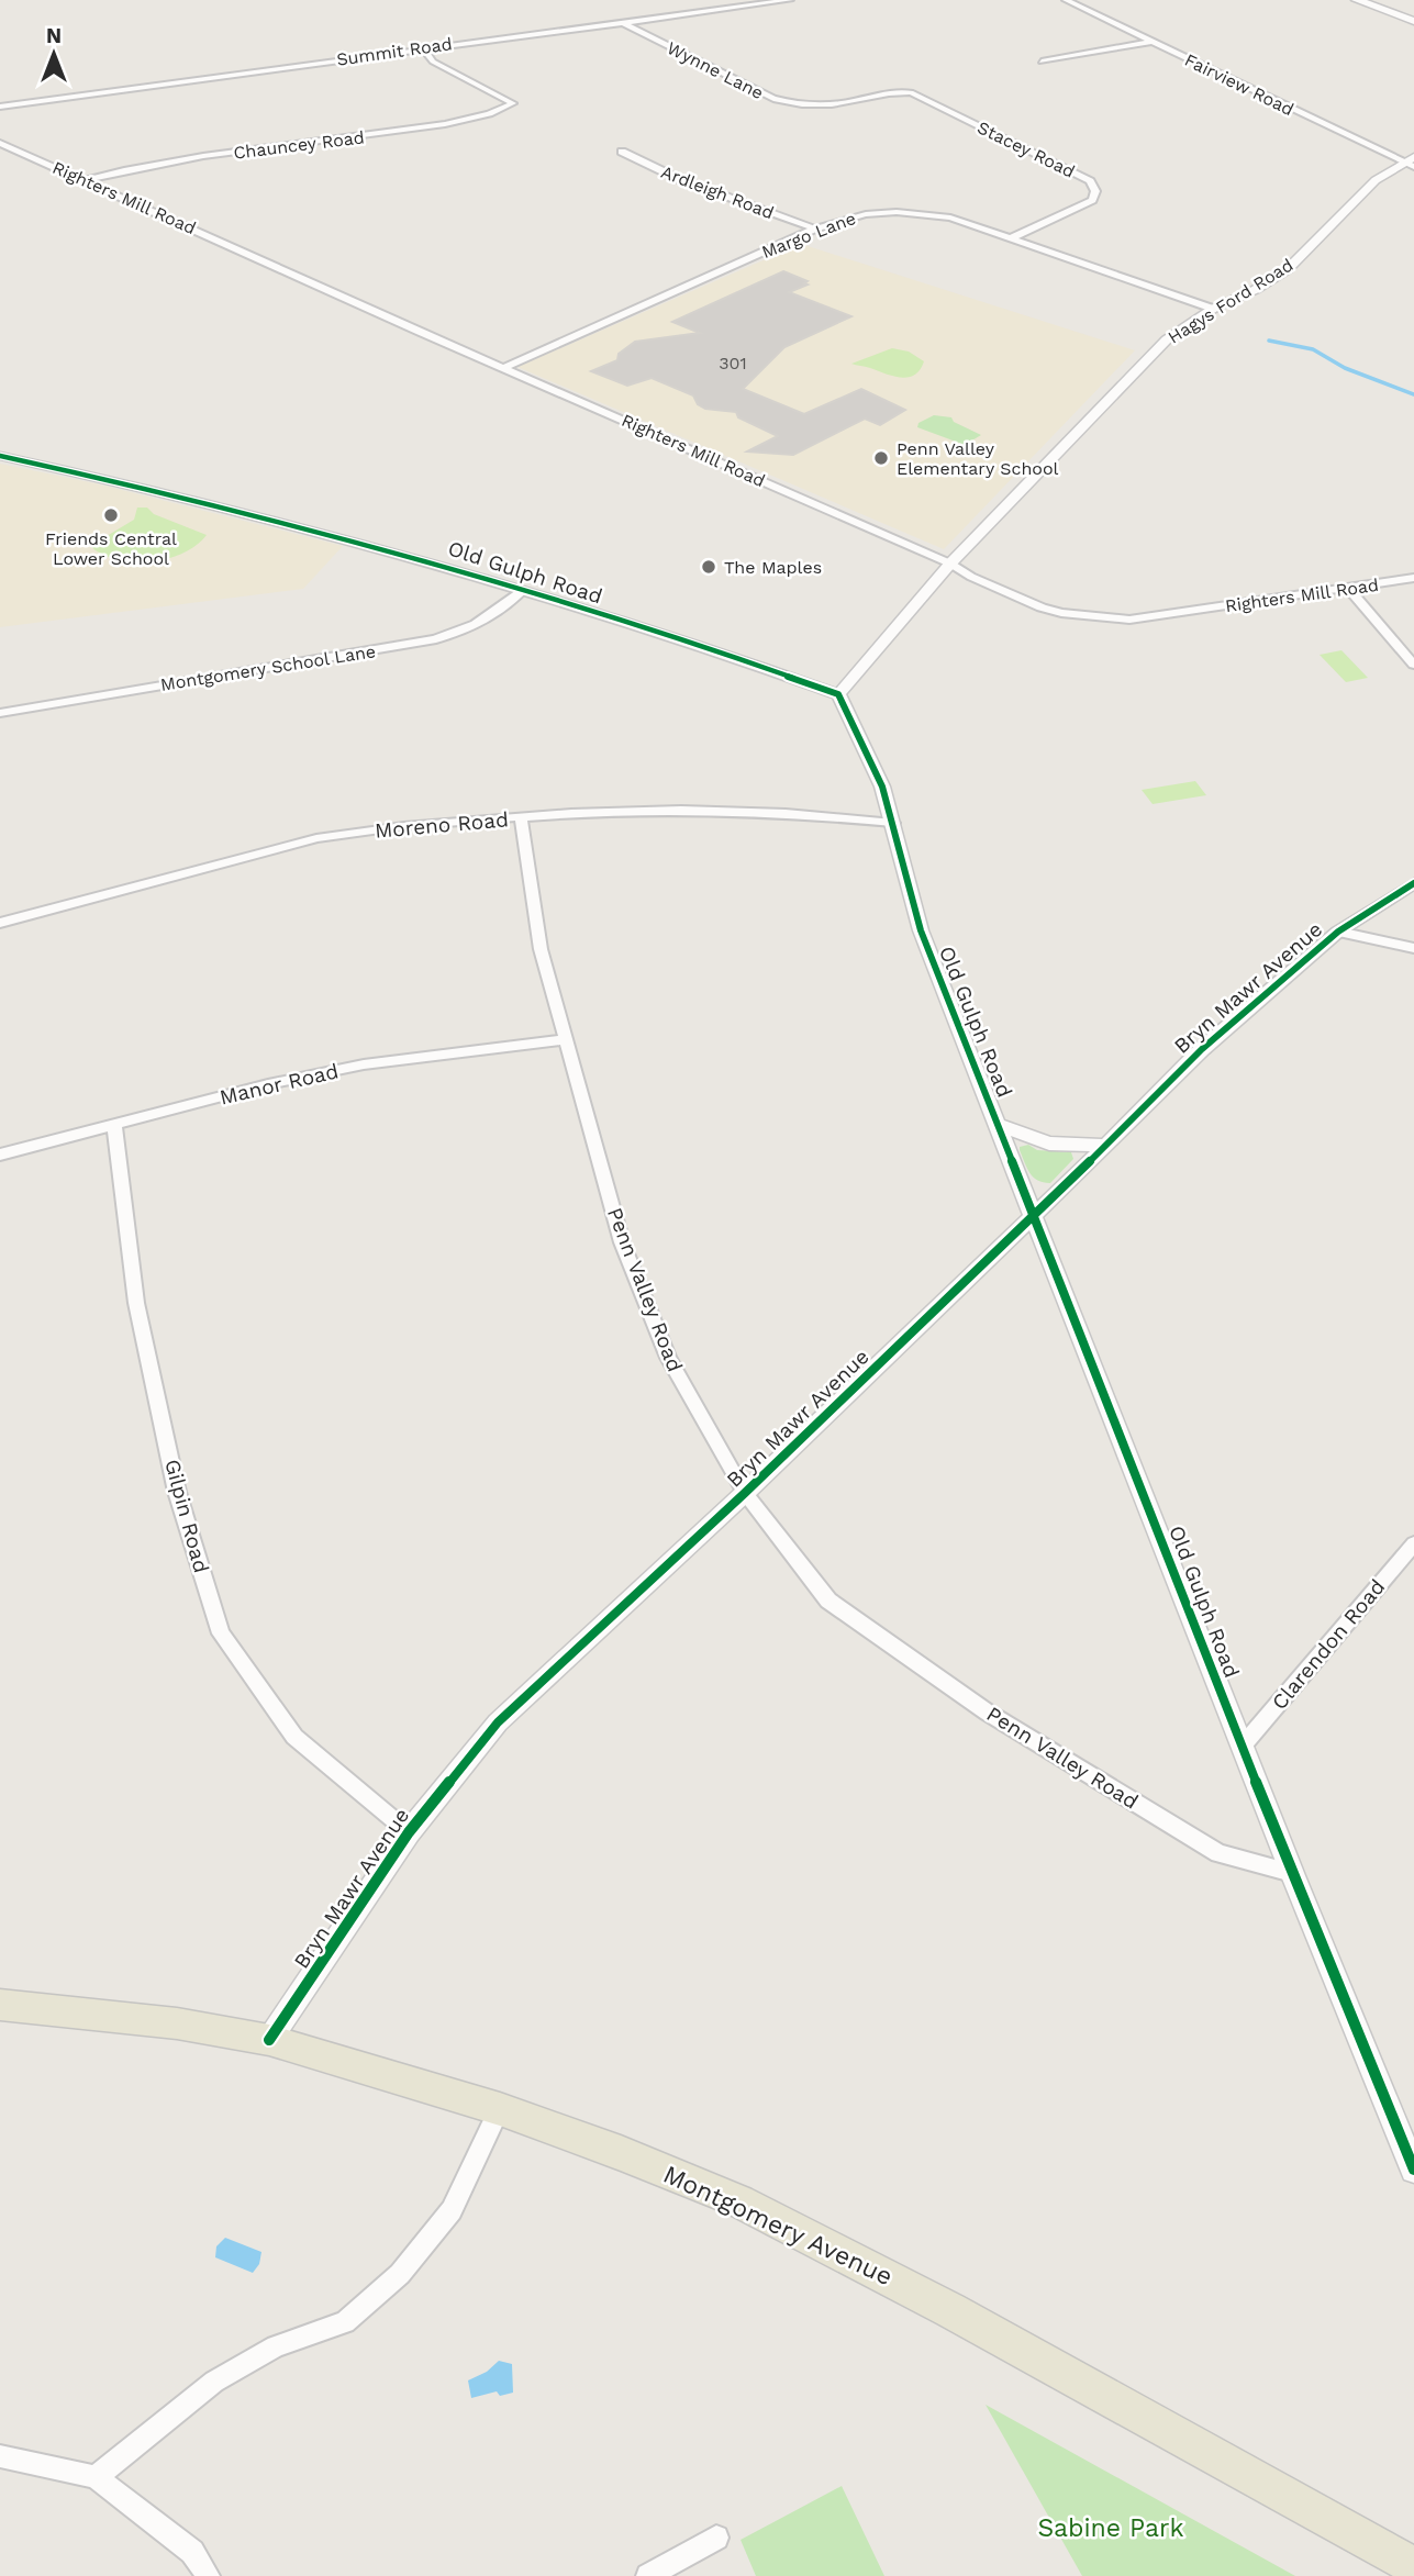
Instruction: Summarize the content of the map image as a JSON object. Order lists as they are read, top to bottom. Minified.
{"streets":{"main road":["Montgomery Avenue"],"street":["Summit Road","Wynne Lane","Fairview Road","Chauncey Road","Stacey Road","Ardleigh Road","Righters Mill Road","Margo Lane","Hagys Ford Road","Old Gulph Road","Montgomery School Lane","Moreno Road","Bryn Mawr Avenue","Manor Road","Penn Valley Road","Gilpin Road","Clarendon Road"]},"crossings":[["Summit Road","Wynne Lane"],["Summit Road","Chauncey Road"],["Wynne Lane","Stacey Road"],["Fairview Road","Hagys Ford Road"],["Chauncey Road","Righters Mill Road"],["Stacey Road","Margo Lane"],["Ardleigh Road","Margo Lane"],["Righters Mill Road","Margo Lane"],["Righters Mill Road","Hagys Ford Road"],["Margo Lane","Hagys Ford Road"],["Hagys Ford Road","Old Gulph Road"],["Old Gulph Road","Montgomery School Lane"],["Old Gulph Road","Moreno Road"],["Old Gulph Road","Bryn Mawr Avenue"],["Old Gulph Road","Penn Valley Road"],["Old Gulph Road","Clarendon Road"],["Moreno Road","Penn Valley Road"],["Bryn Mawr Avenue","Penn Valley Road"],["Bryn Mawr Avenue","Gilpin Road"],["Bryn Mawr Avenue","Montgomery Avenue"],["Manor Road","Penn Valley Road"],["Manor Road","Gilpin Road"]],"parks":["Sabine Park"],"places":["Penn Valley Elementary School","Friends Central Lower School","The Maples"],"house_numbers":["301"],"north":"top"}
